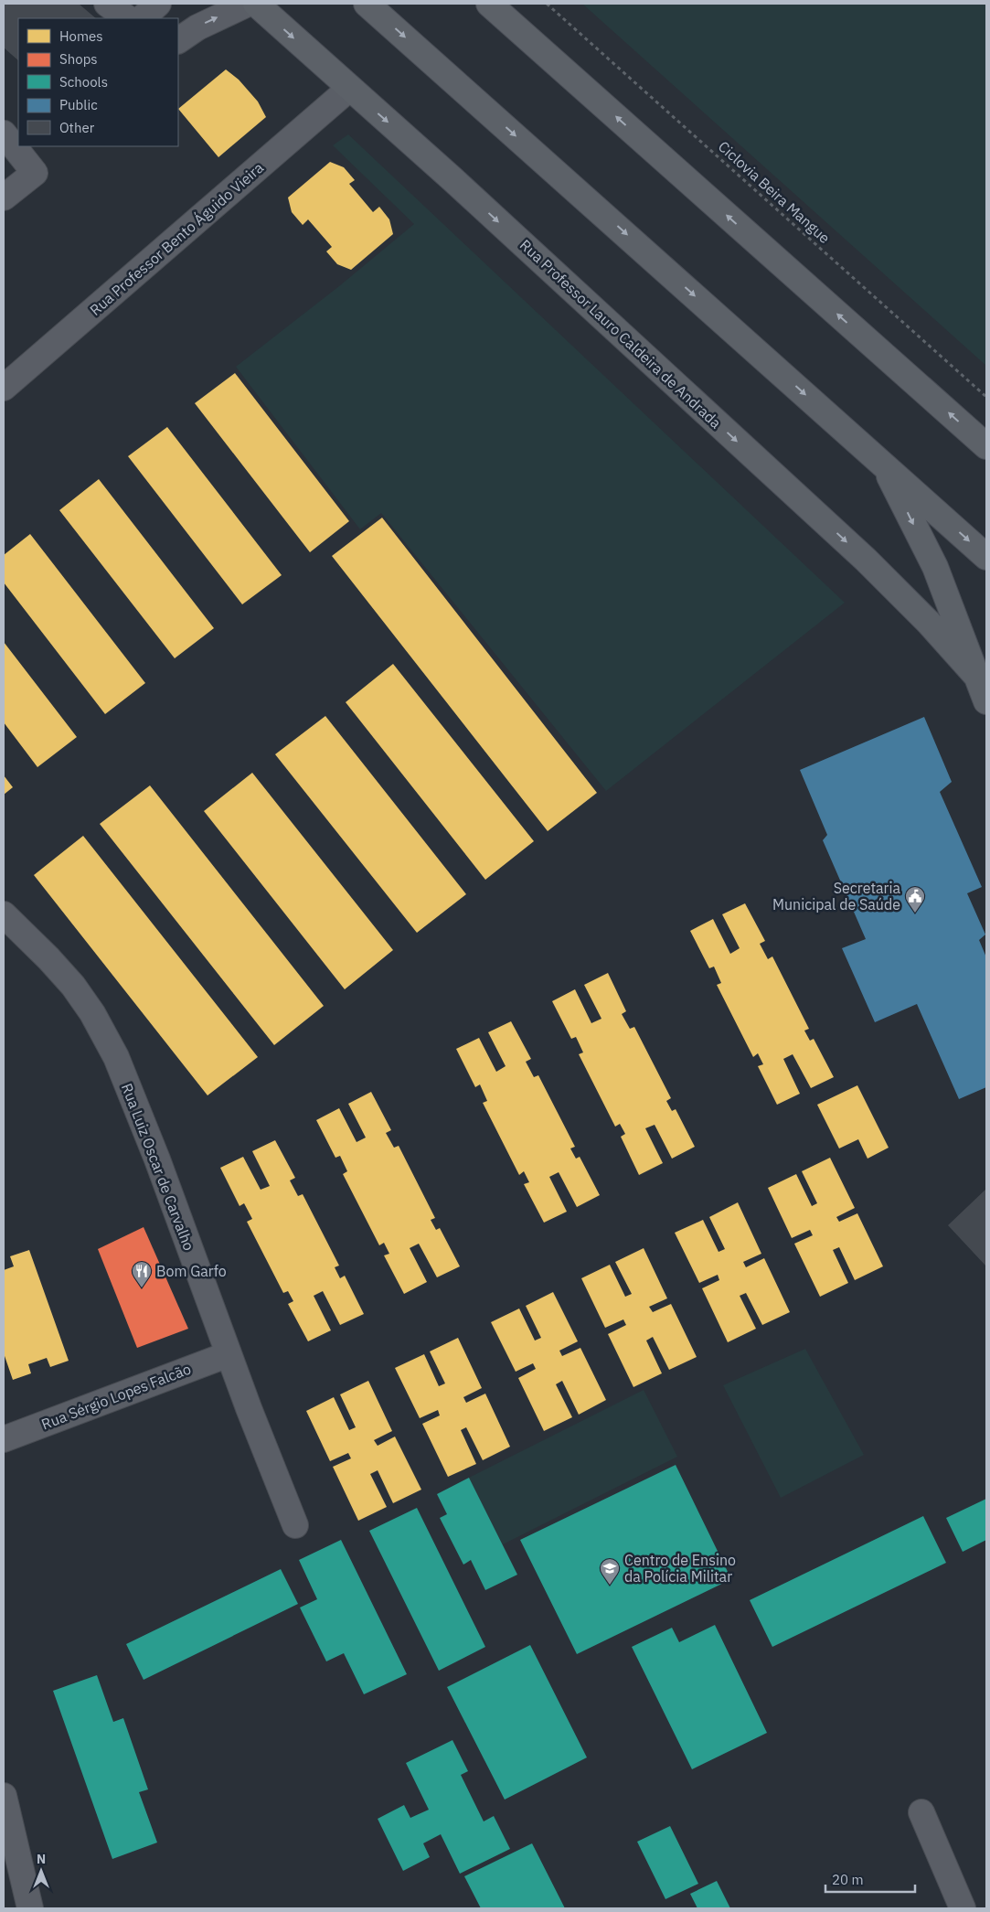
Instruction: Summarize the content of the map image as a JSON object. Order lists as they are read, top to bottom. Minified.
{"streets":{"main road":["Rua Professor Lauro Caldeira de Andrada"],"street":["Rua Professor Bento Águido Vieira","Rua Luiz Oscar de Carvalho","Rua Sérgio Lopes Falcão"],"path":["Ciclovia Beira Mangue"]},"crossings":[["Rua Professor Bento Águido Vieira","Rua Professor Lauro Caldeira de Andrada"],["Rua Luiz Oscar de Carvalho","Rua Sérgio Lopes Falcão"]],"places":{"public building":["Secretaria Municipal de Saúde"],"restaurant":["Bom Garfo"],"school or university":["Centro de Ensino da Polícia Militar"]},"legend":["Homes","Shops","Schools","Public","Other"],"scale_bar":"20 m","north":"top"}
